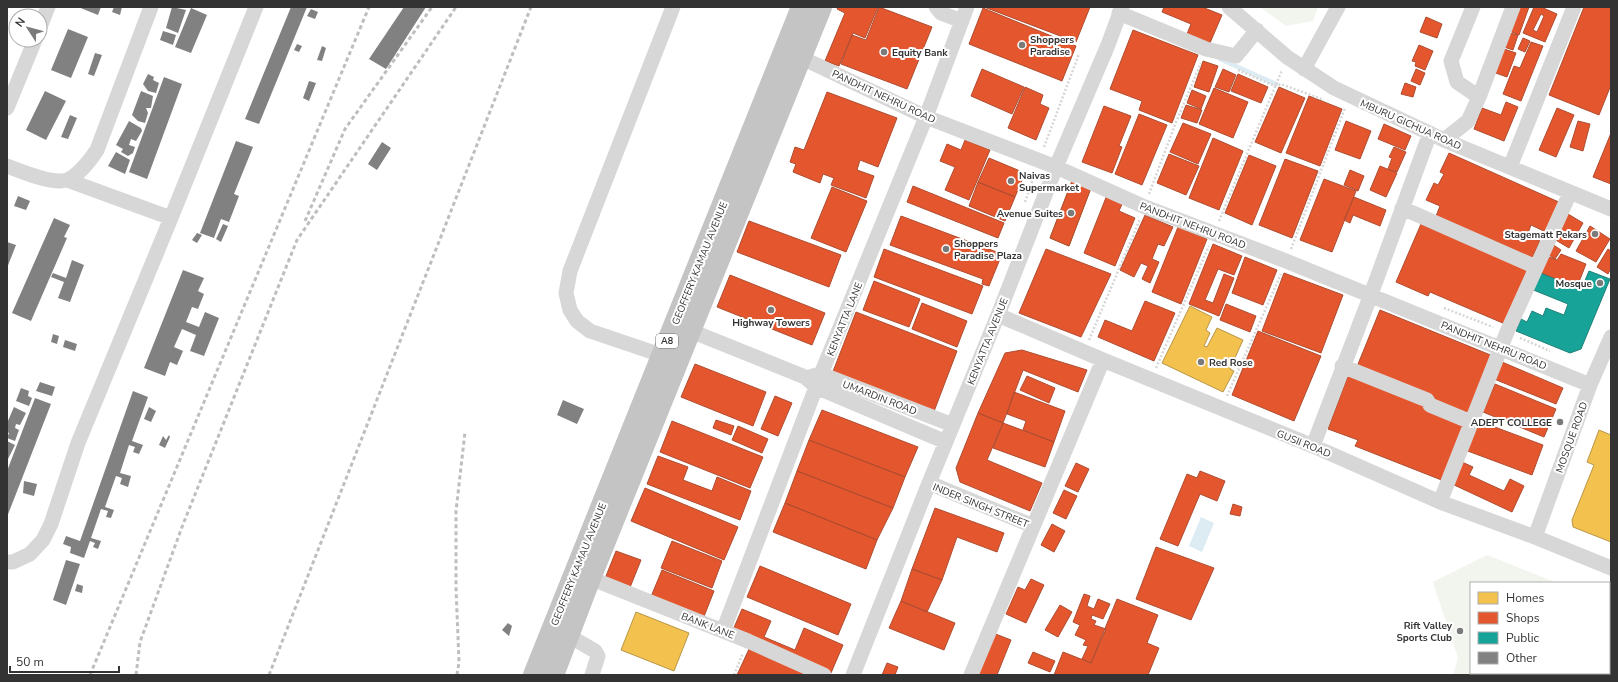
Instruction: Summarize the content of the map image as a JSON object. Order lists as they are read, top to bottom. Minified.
{"streets":{"highway":["GEOFFERY KAMAU AVENUE","A8"],"street":["PANDHIT NEHRU ROAD","MBURU GICHUA ROAD","KENYATTA LANE","KENYATTA AVENUE","UMARDIN ROAD","MOSQUE ROAD","GUSII ROAD","INDER SINGH STREET","BANK LANE"]},"crossings":[["PANDHIT NEHRU ROAD","GEOFFERY KAMAU AVENUE"],["PANDHIT NEHRU ROAD","KENYATTA LANE"],["PANDHIT NEHRU ROAD","KENYATTA AVENUE"],["PANDHIT NEHRU ROAD","MOSQUE ROAD"],["GEOFFERY KAMAU AVENUE","UMARDIN ROAD"],["GEOFFERY KAMAU AVENUE","BANK LANE"],["KENYATTA LANE","UMARDIN ROAD"],["KENYATTA LANE","BANK LANE"],["KENYATTA AVENUE","UMARDIN ROAD"],["KENYATTA AVENUE","GUSII ROAD"],["KENYATTA AVENUE","INDER SINGH STREET"],["MOSQUE ROAD","GUSII ROAD"]],"places":["Shoppers Paradise","Equity Bank","Naivas Supermarket","Avenue Suites","Stagematt Pekars","Shoppers Paradise Plaza","Mosque","Highway Towers","Red Rose","ADEPT COLLEGE","Rift Valley Sports Club"],"legend":["Homes","Shops","Public","Other"],"scale_bar":"50 m","north":"top left"}
